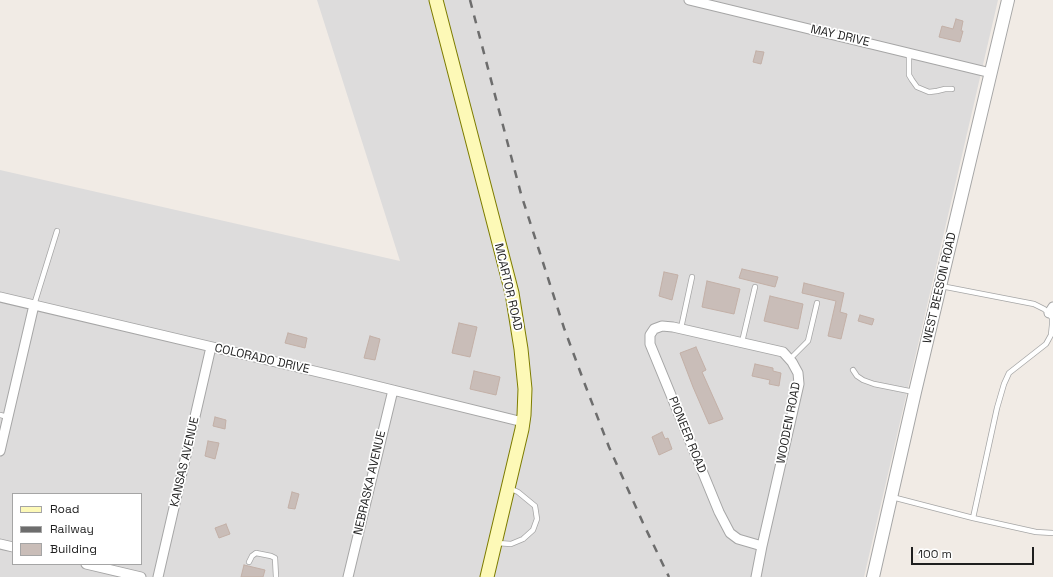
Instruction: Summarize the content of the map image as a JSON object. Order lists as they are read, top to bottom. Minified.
{"streets":{"main road":["MCARTOR ROAD"],"street":["MAY DRIVE","WEST BEESON ROAD","COLORADO DRIVE","WOODEN ROAD","PIONEER ROAD","KANSAS AVENUE","NEBRASKA AVENUE"]},"crossings":[["MAY DRIVE","WEST BEESON ROAD"],["MCARTOR ROAD","COLORADO DRIVE"],["COLORADO DRIVE","KANSAS AVENUE"],["COLORADO DRIVE","NEBRASKA AVENUE"],["WOODEN ROAD","PIONEER ROAD"]],"legend":["Road","Railway","Building"],"scale_bar":"100 m"}
